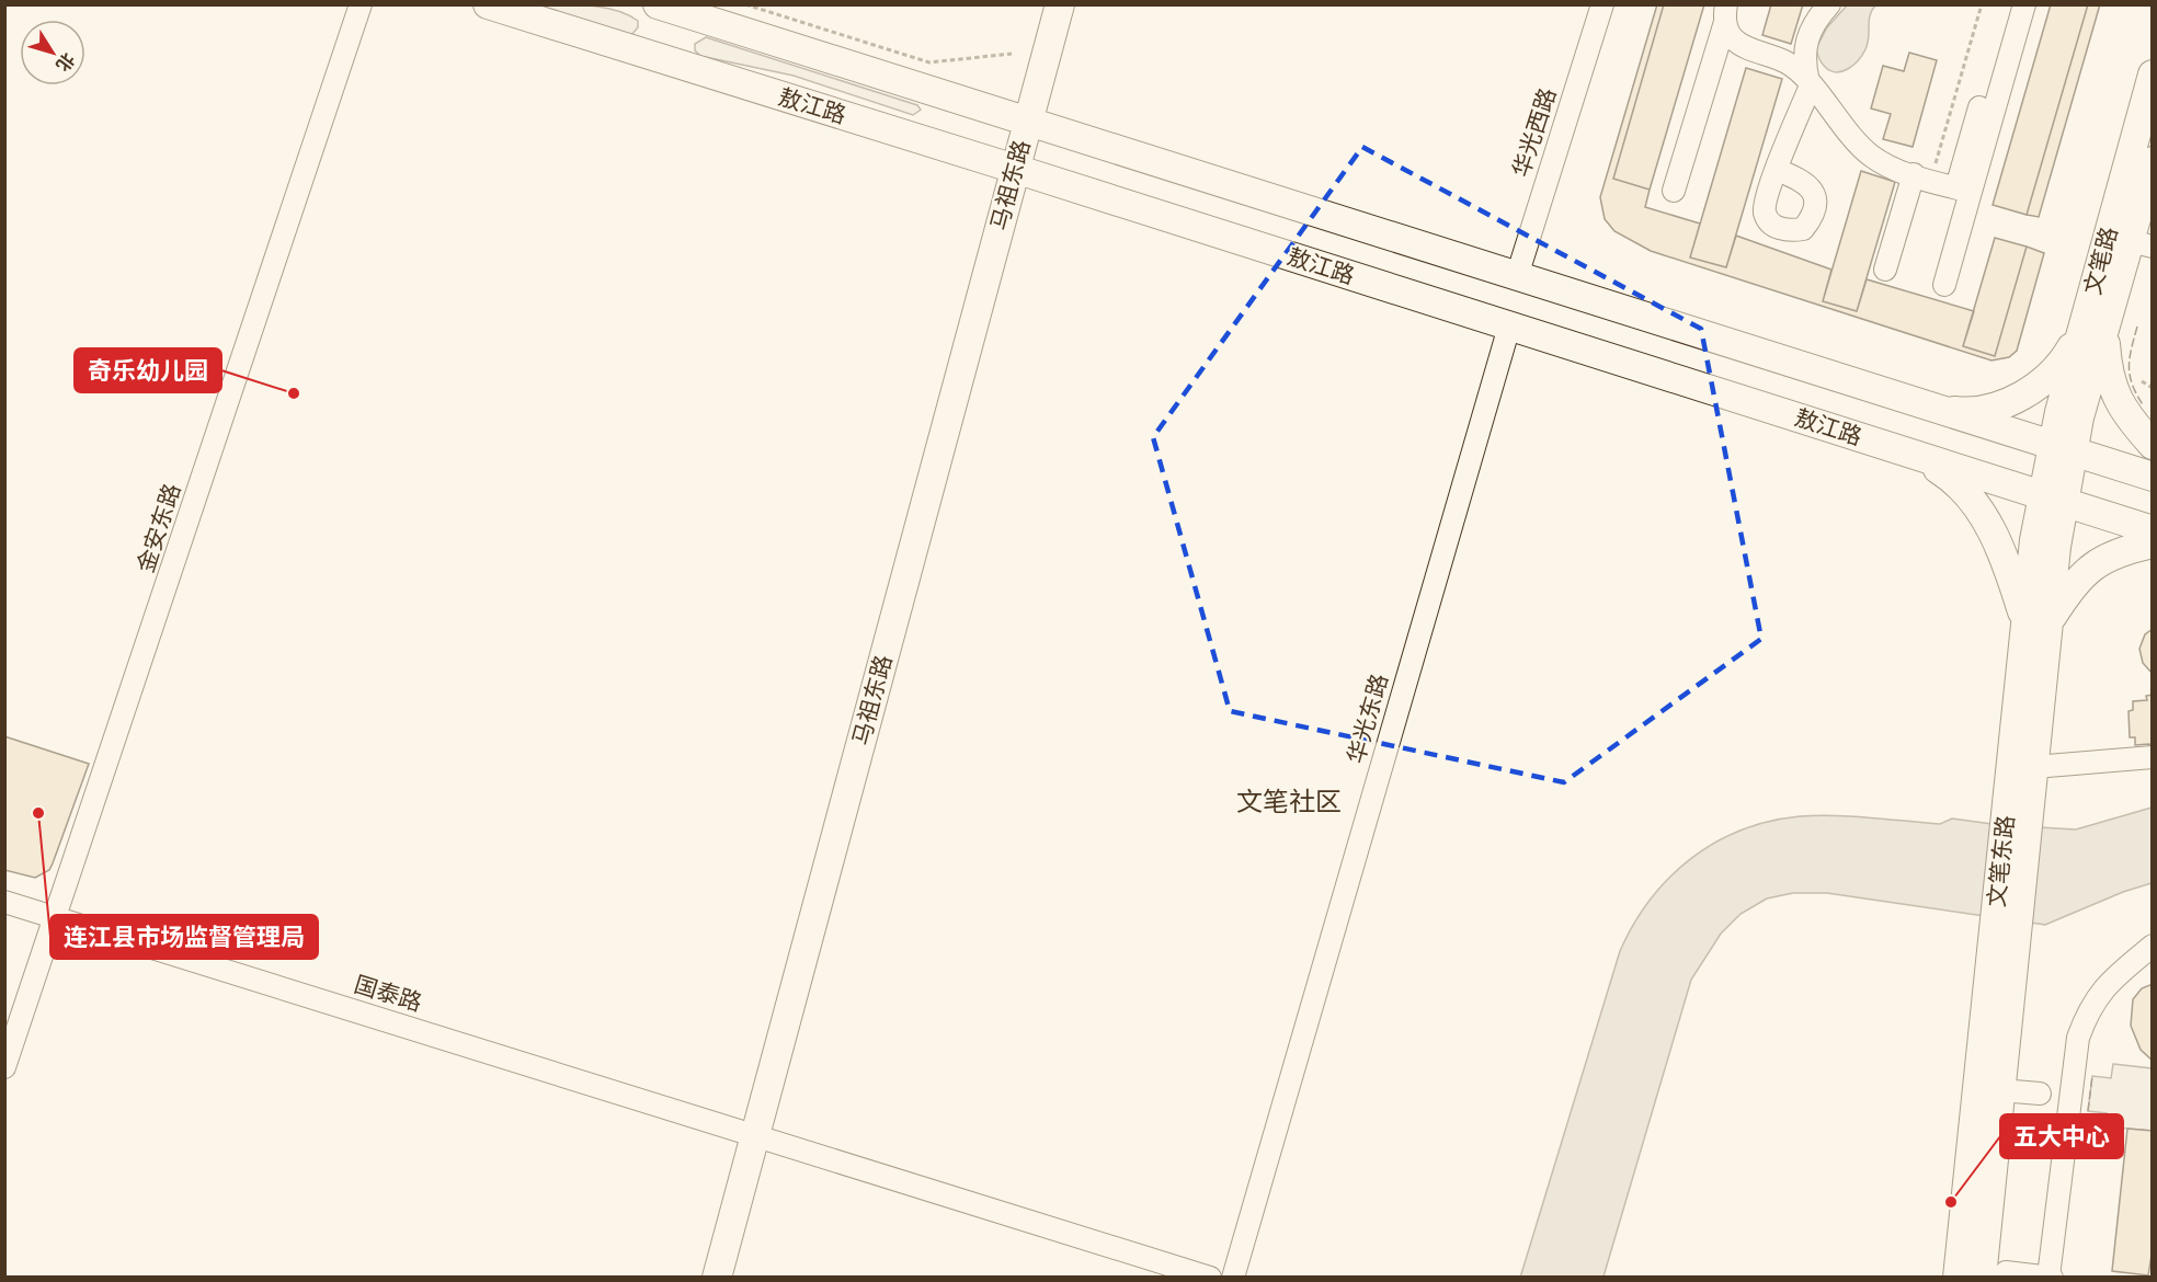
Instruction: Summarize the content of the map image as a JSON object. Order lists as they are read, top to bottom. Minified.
{"streets":{"main road":["敖江路","马祖东路","文笔路","文笔东路"],"street":["华光西路","金安东路","华光东路","国泰路"]},"crossings":[["敖江路","马祖东路"],["敖江路","华光东路"],["敖江路","文笔东路"],["马祖东路","国泰路"],["文笔路","文笔东路"],["金安东路","国泰路"]],"districts":["文笔社区"],"places":["奇乐幼儿园","连江县市场监督管理局","五大中心"],"north":"bottom right"}
